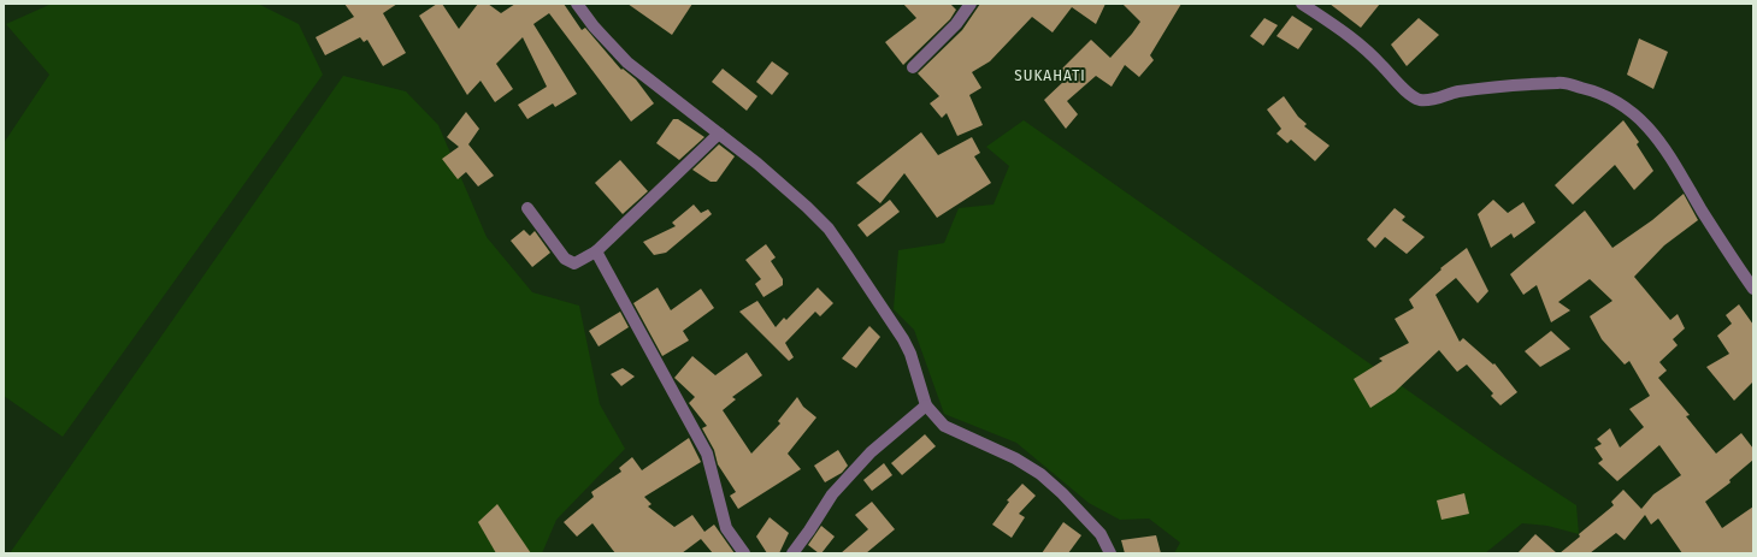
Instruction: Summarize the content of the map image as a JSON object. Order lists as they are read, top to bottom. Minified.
{"districts":["SUKAHATI"]}
